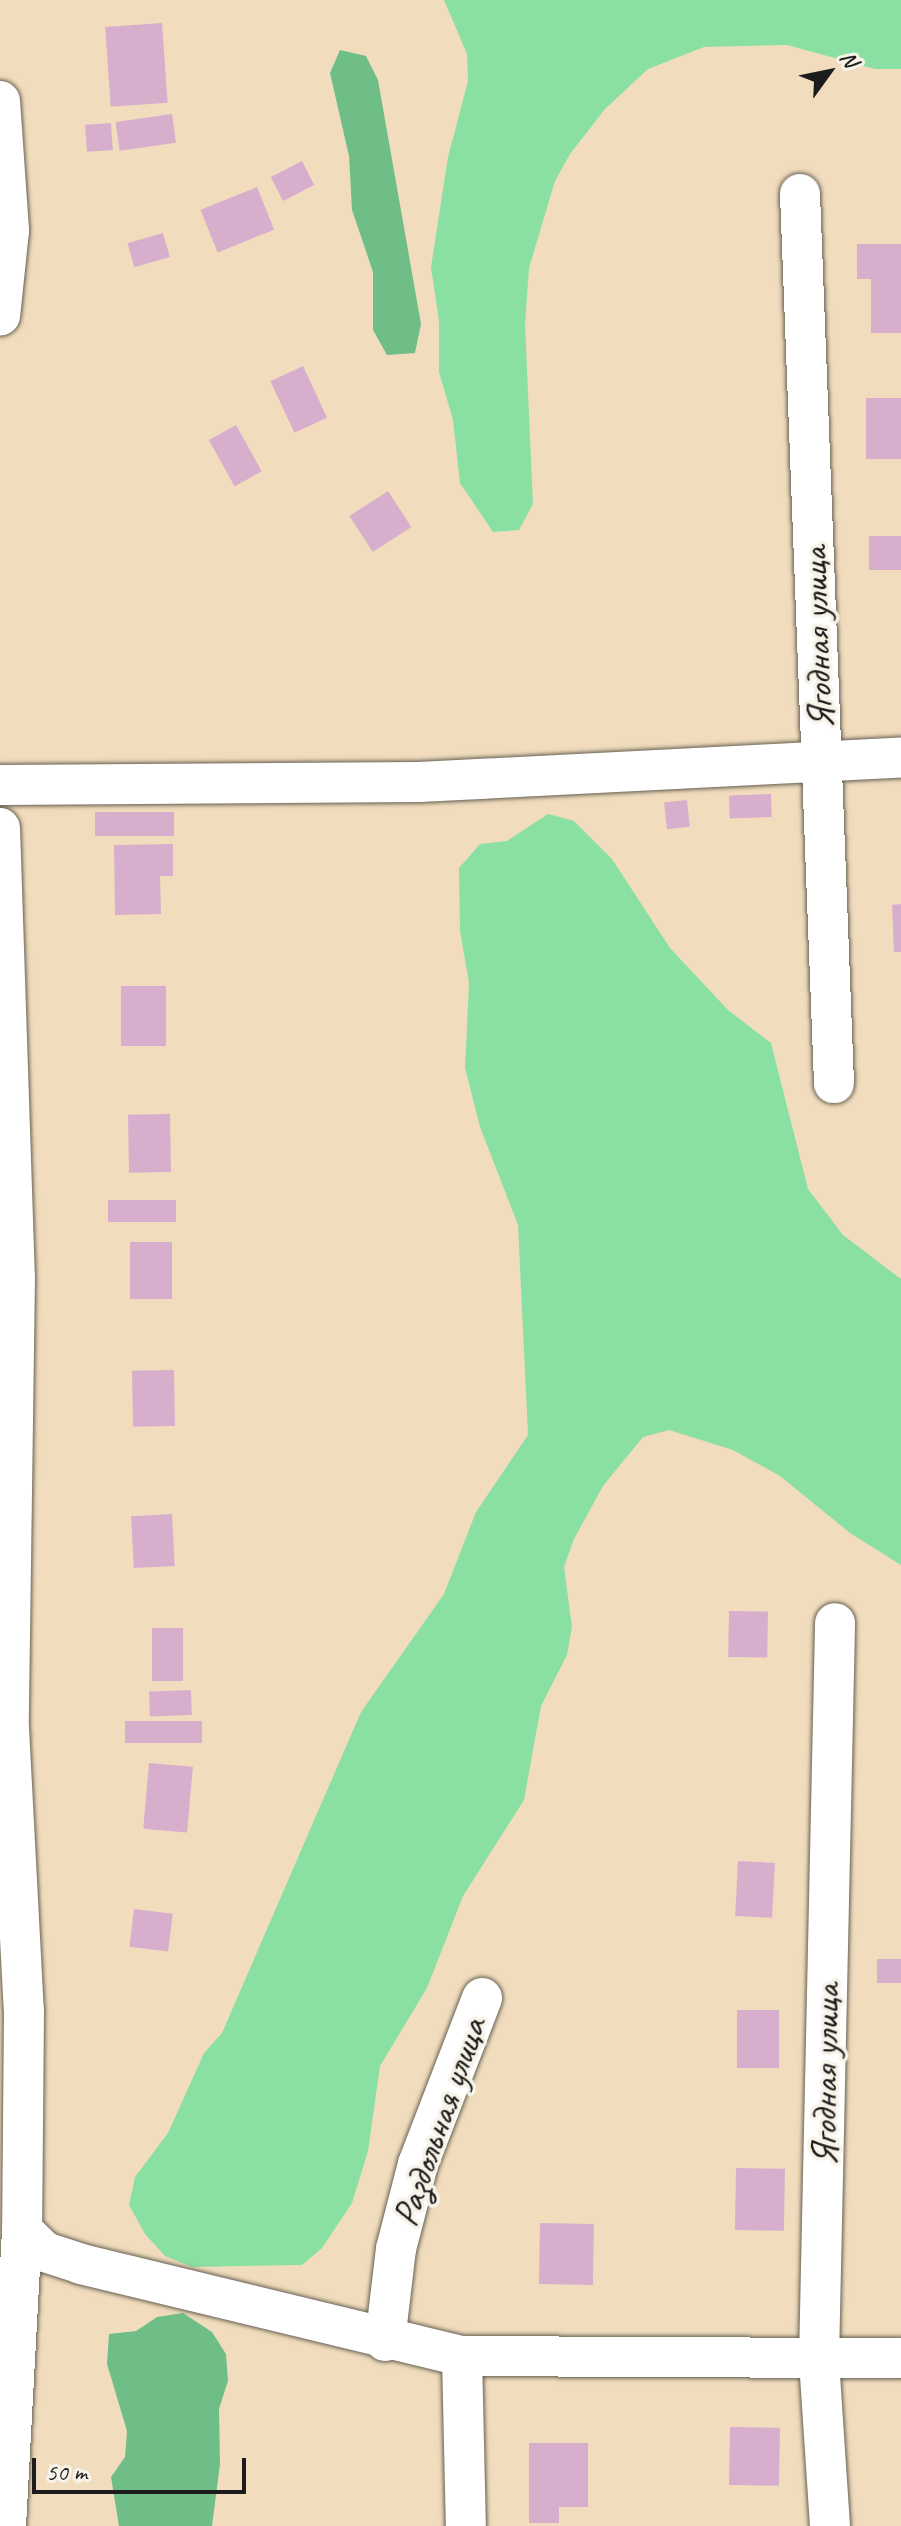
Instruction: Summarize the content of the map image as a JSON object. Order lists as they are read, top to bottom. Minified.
{"streets":{"street":["Ягодная улица","Раздольная улица"]},"scale_bar":"50 m","north":"top right"}
